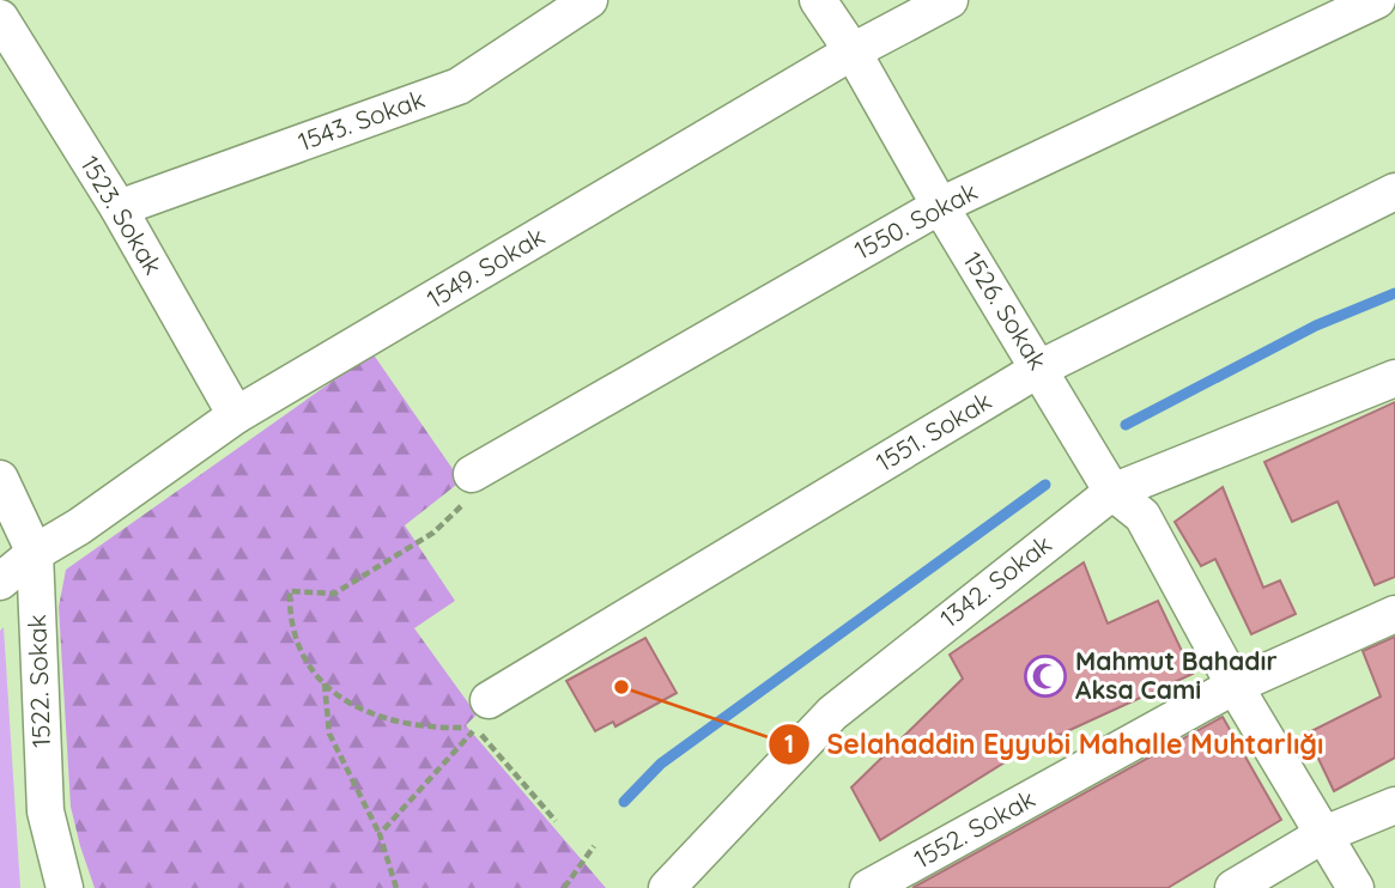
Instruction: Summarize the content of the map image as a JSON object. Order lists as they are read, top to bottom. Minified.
{"streets":{"street":["1543. Sokak","1523. Sokak","1550. Sokak","1549. Sokak","1526. Sokak","1551. Sokak","1342. Sokak","1522. Sokak","1552. Sokak"]},"crossings":[["1543. Sokak","1523. Sokak"],["1523. Sokak","1549. Sokak"],["1550. Sokak","1526. Sokak"],["1549. Sokak","1526. Sokak"],["1549. Sokak","1522. Sokak"],["1526. Sokak","1551. Sokak"],["1526. Sokak","1342. Sokak"],["1526. Sokak","1552. Sokak"]],"places":{"mosque":["Mahmut Bahadır Aksa Cami"],"other":["Selahaddin Eyyubi Mahalle Muhtarlığı"]}}
